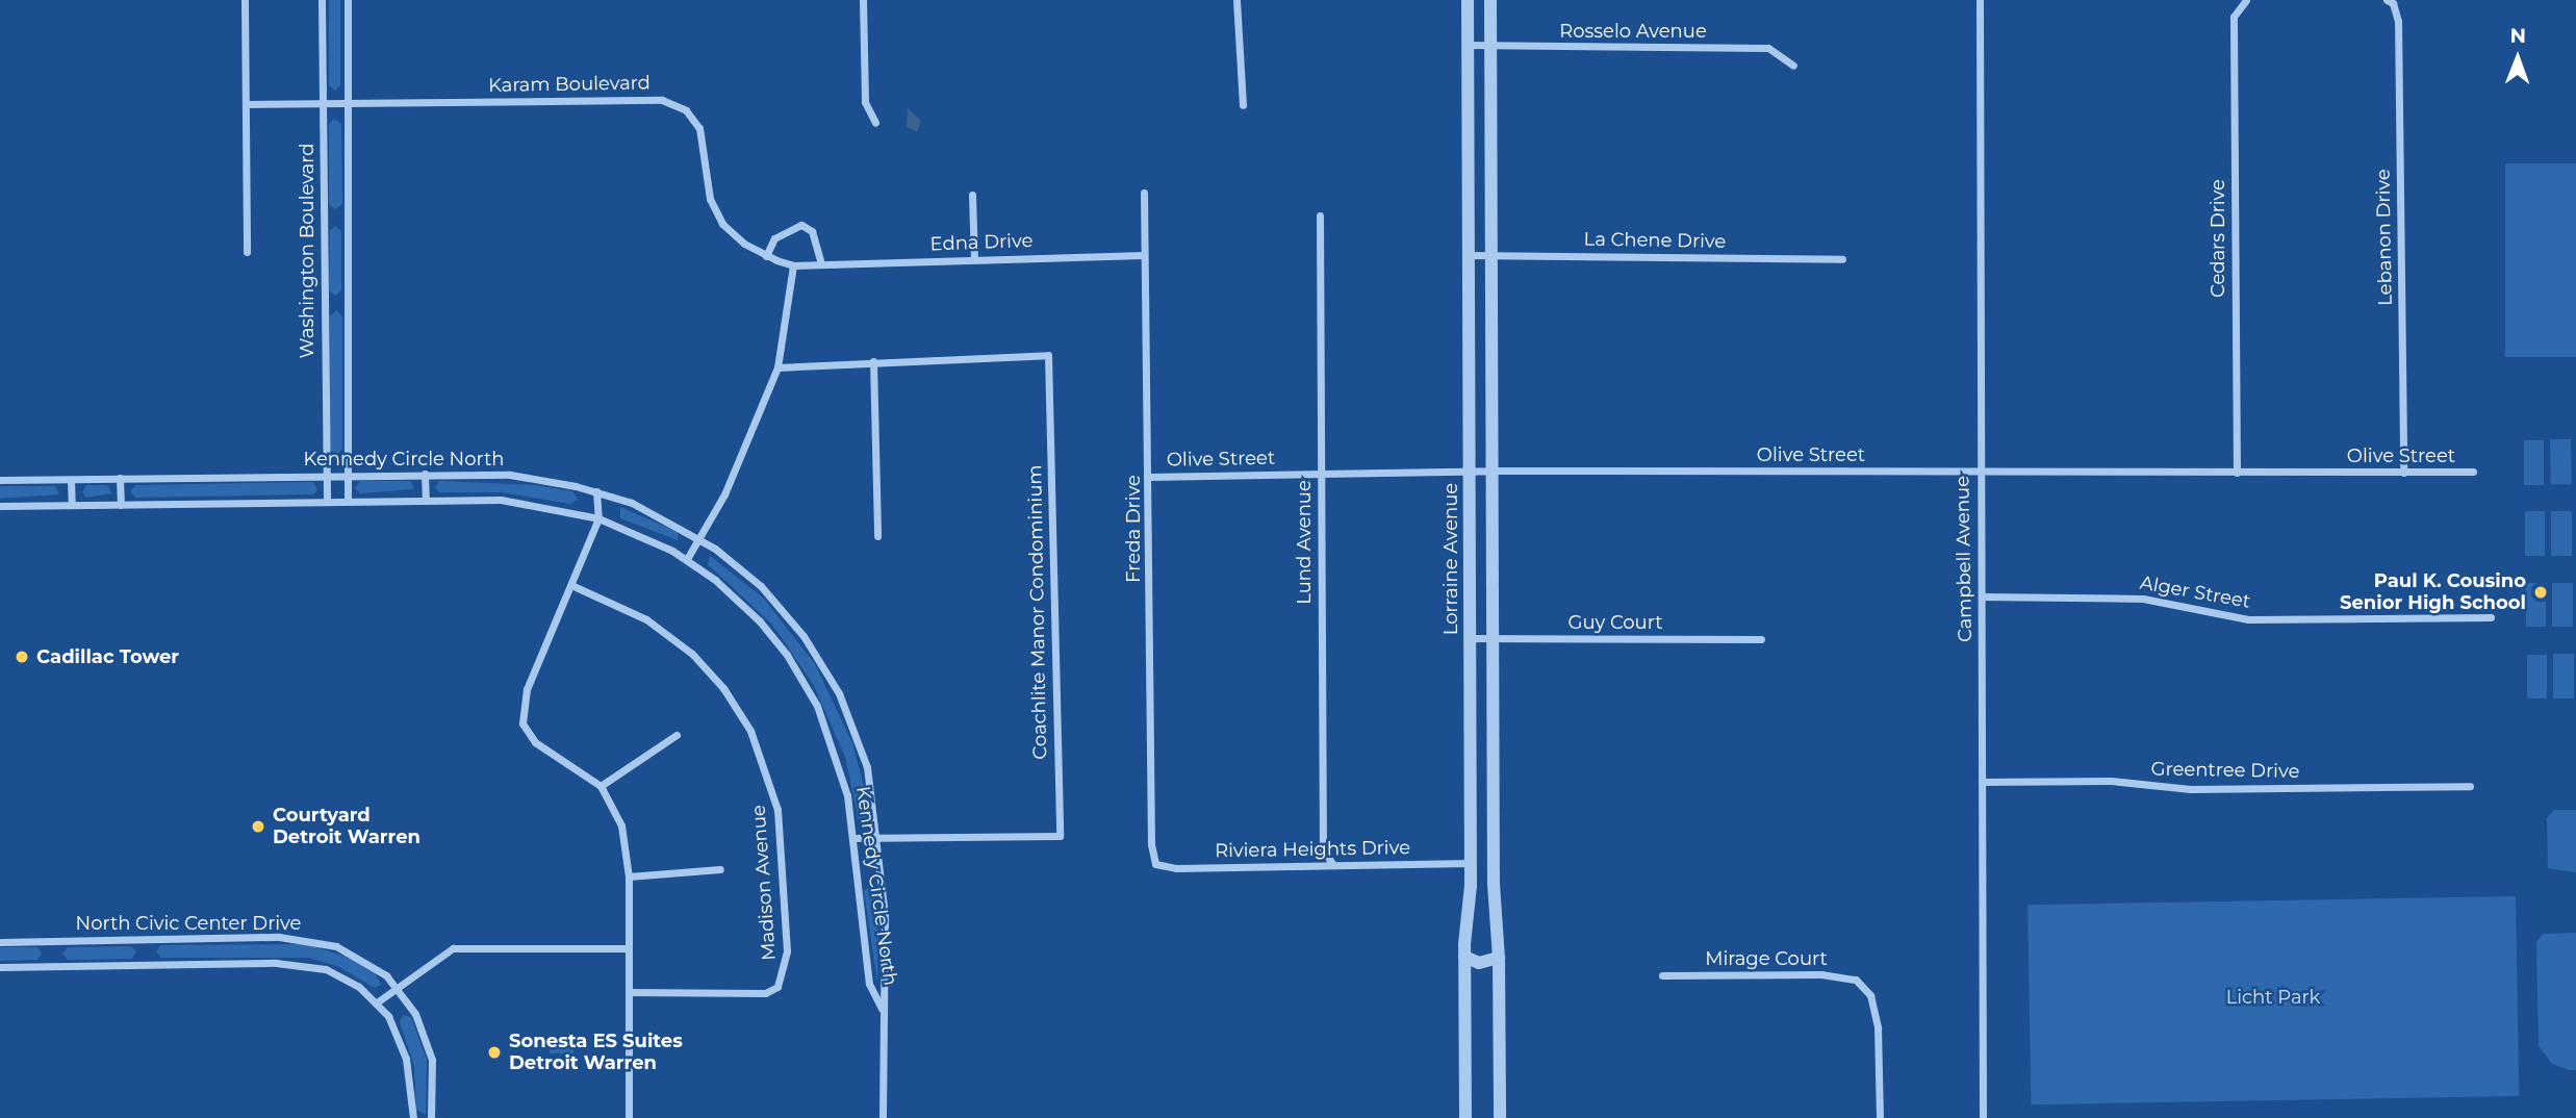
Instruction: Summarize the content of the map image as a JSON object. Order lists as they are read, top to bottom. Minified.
{"streets":{"street":["Rosselo Avenue","Karam Boulevard","Lebanon Drive","Cedars Drive","La Chene Drive","Edna Drive","Washington Boulevard","Olive Street","Kennedy Circle North","Freda Drive","Lund Avenue","Lorraine Avenue","Campbell Avenue","Alger Street","Coachlite Manor Condominium","Guy Court","Greentree Drive","Riviera Heights Drive","Madison Avenue","North Civic Center Drive","Mirage Court"]},"crossings":[["Rosselo Avenue","Lorraine Avenue"],["Karam Boulevard","Edna Drive"],["Karam Boulevard","Washington Boulevard"],["Lebanon Drive","Olive Street"],["Cedars Drive","Olive Street"],["La Chene Drive","Lorraine Avenue"],["Edna Drive","Freda Drive"],["Washington Boulevard","Kennedy Circle North"],["Olive Street","Freda Drive"],["Olive Street","Lund Avenue"],["Olive Street","Lorraine Avenue"],["Olive Street","Campbell Avenue"],["Kennedy Circle North","Coachlite Manor Condominium"],["Freda Drive","Riviera Heights Drive"],["Lund Avenue","Riviera Heights Drive"],["Lorraine Avenue","Guy Court"],["Lorraine Avenue","Riviera Heights Drive"],["Campbell Avenue","Alger Street"],["Campbell Avenue","Greentree Drive"]],"parks":["Licht Park"],"places":["Paul K. Cousino Senior High School","Cadillac Tower","Courtyard Detroit Warren","Sonesta ES Suites Detroit Warren"],"north":"top"}
